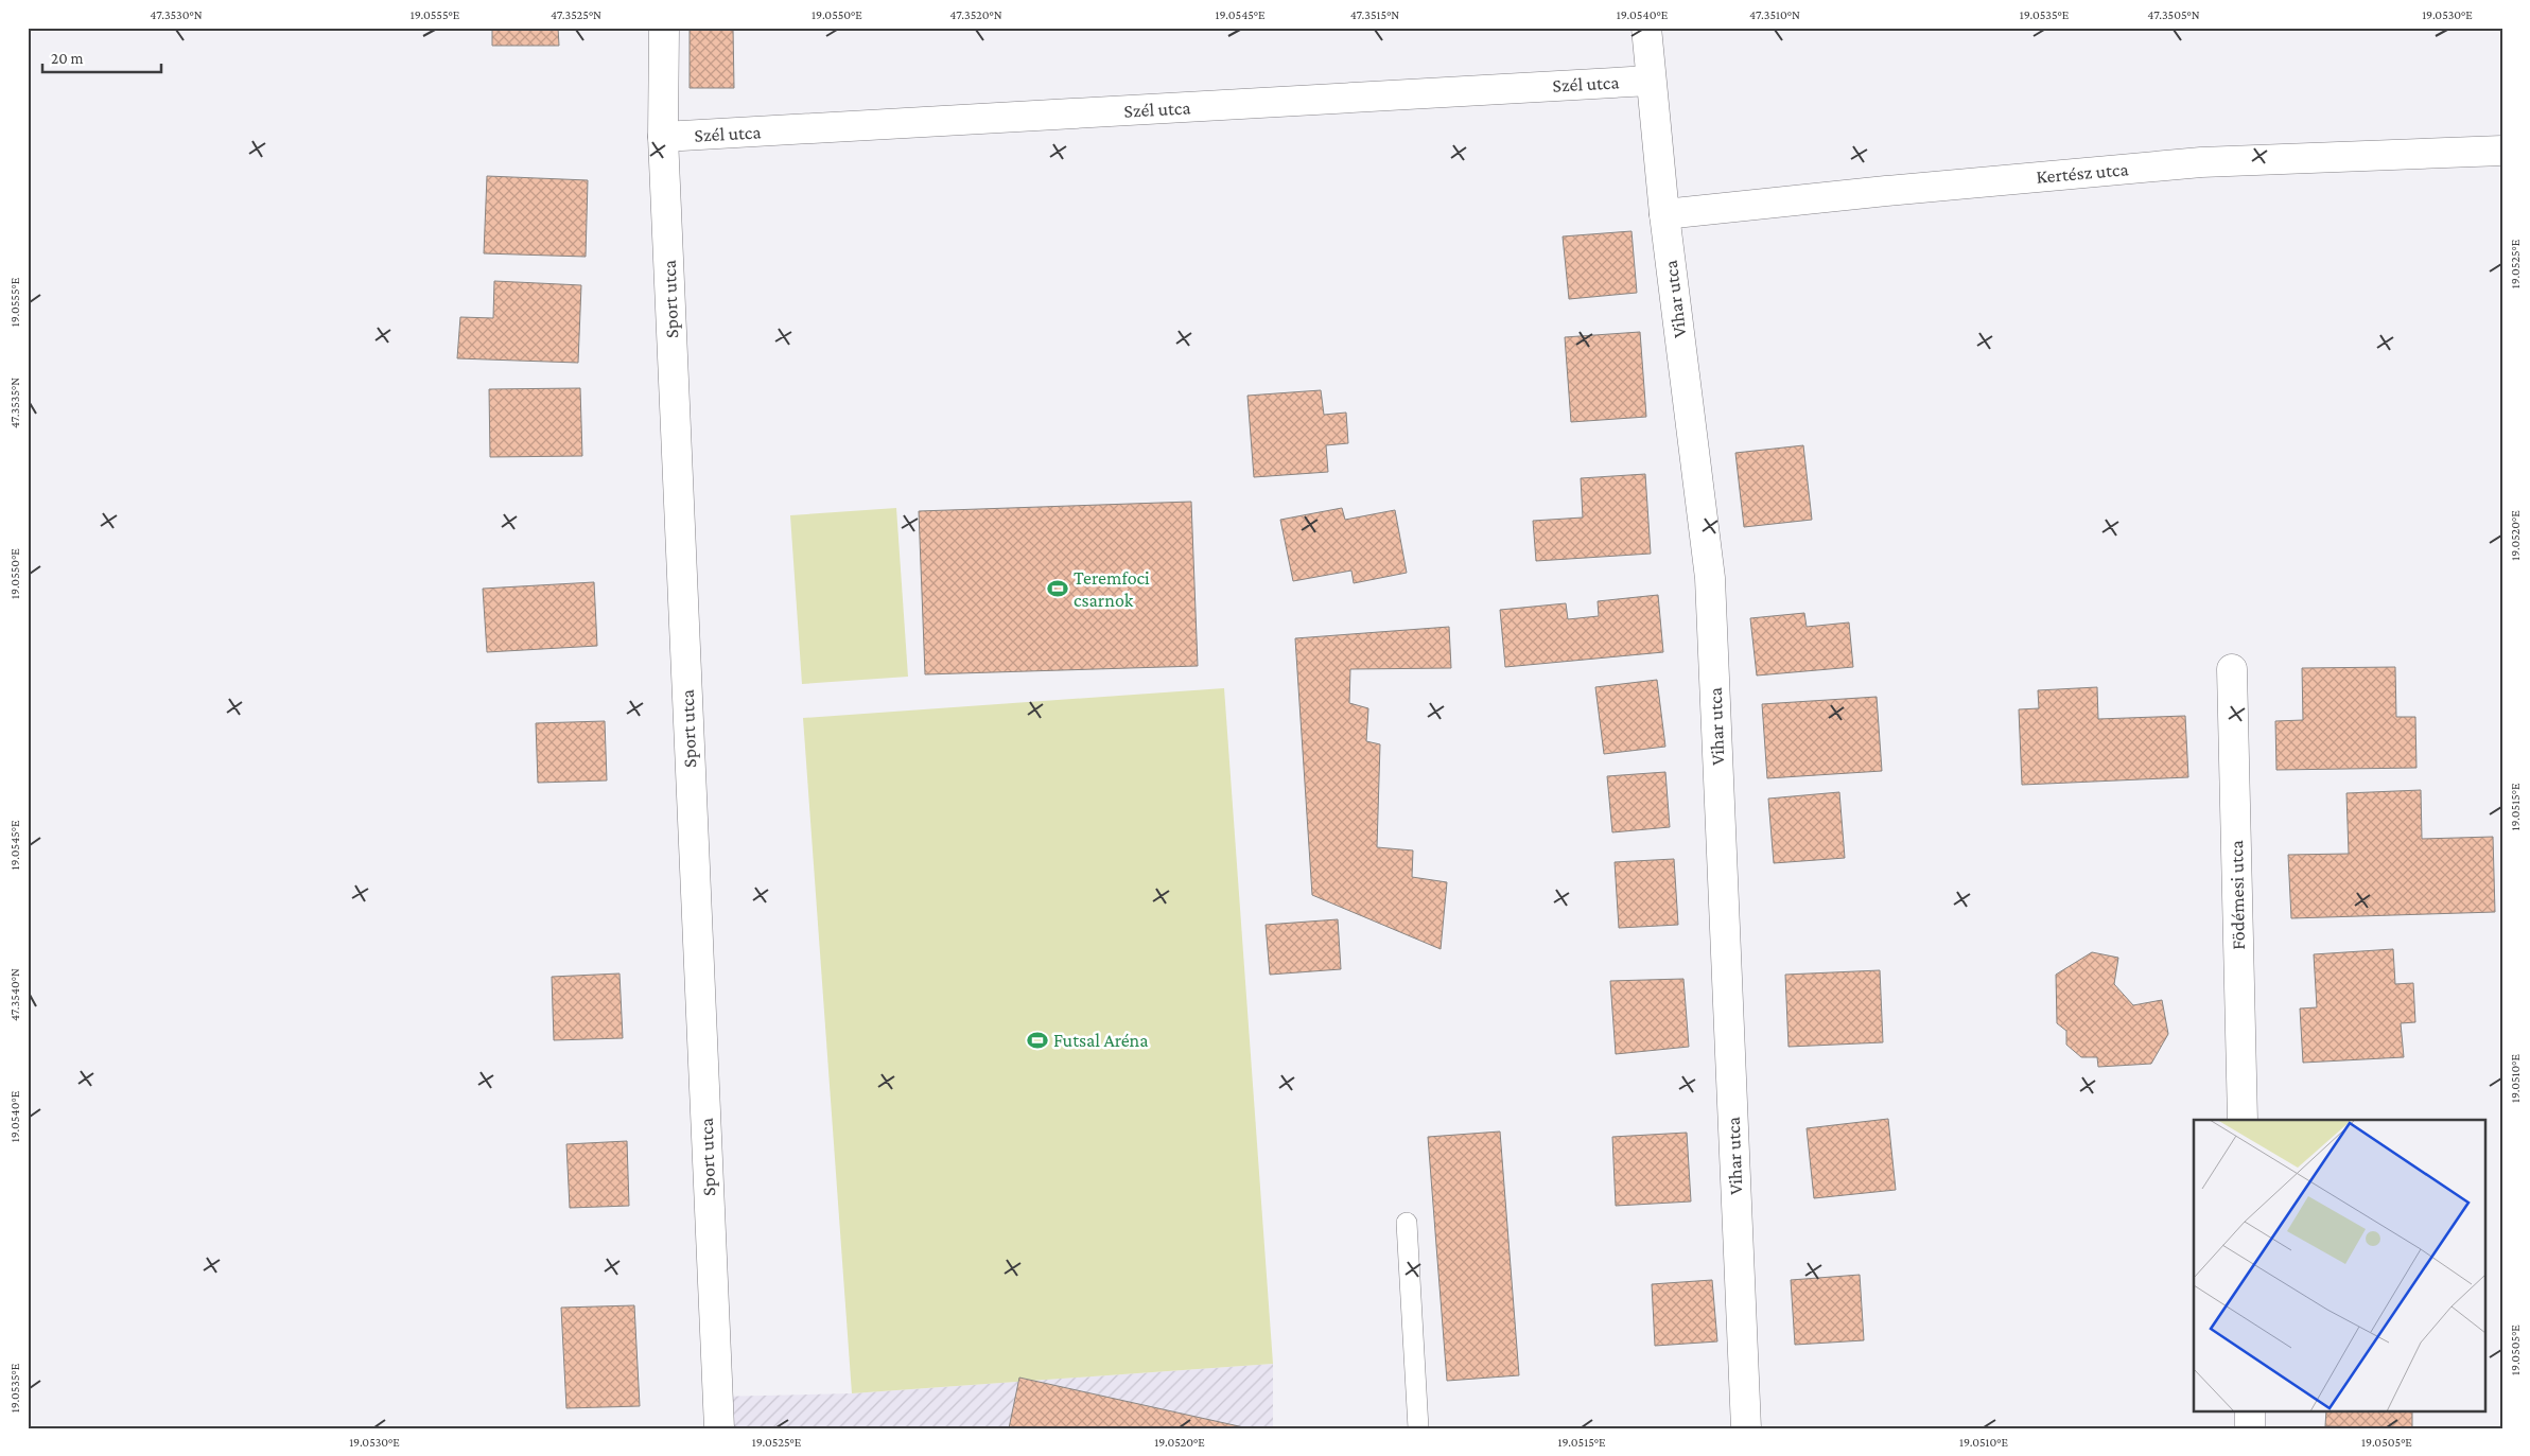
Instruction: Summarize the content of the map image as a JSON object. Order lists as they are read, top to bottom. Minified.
{"streets":{"street":["Szél utca","Kertész utca","Sport utca","Vihar utca","Födémesi utca"]},"crossings":[["Szél utca","Sport utca"],["Szél utca","Vihar utca"],["Kertész utca","Vihar utca"]],"places":{"sports":["Teremfoci csarnok","Futsal Aréna"]},"scale_bar":"20 m","coordinates":["47.3530°N","19.0555°E","47.3525°N","19.0550°E","47.3520°N","19.0545°E","47.3515°N","19.0540°E","47.3510°N","19.0535°E","47.3505°N","19.0530°E","19.0525°E","47.3535°N","19.0520°E","19.0515°E","47.3540°N","19.0510°E","19.0505°E"]}
